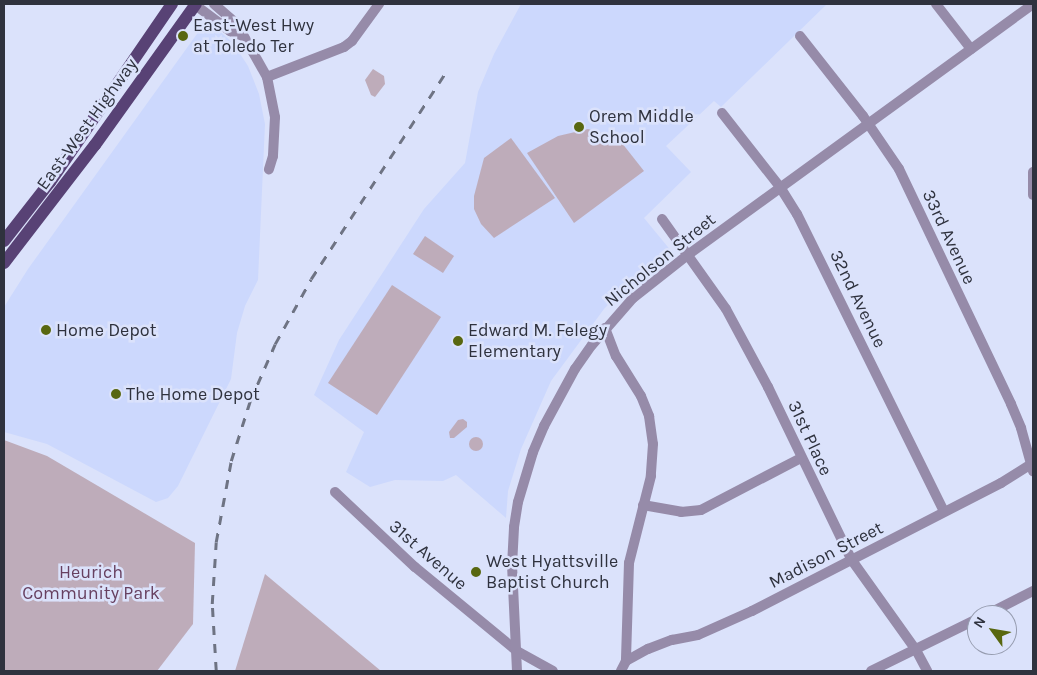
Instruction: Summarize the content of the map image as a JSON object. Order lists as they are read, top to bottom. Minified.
{"streets":{"main road":["East-West Highway"],"street":["33rd Avenue","Nicholson Street","32nd Avenue","31st Place","31st Avenue","Madison Street"]},"crossings":[["33rd Avenue","Nicholson Street"],["33rd Avenue","Madison Street"],["Nicholson Street","32nd Avenue"],["Nicholson Street","31st Place"],["Nicholson Street","31st Avenue"],["32nd Avenue","Madison Street"],["31st Place","Madison Street"]],"parks":["Heurich Community Park"],"places":["East-West Hwy at Toledo Ter","Orem Middle School","Home Depot","Edward M. Felegy Elementary","The Home Depot","West Hyattsville Baptist Church"],"north":"top left"}
